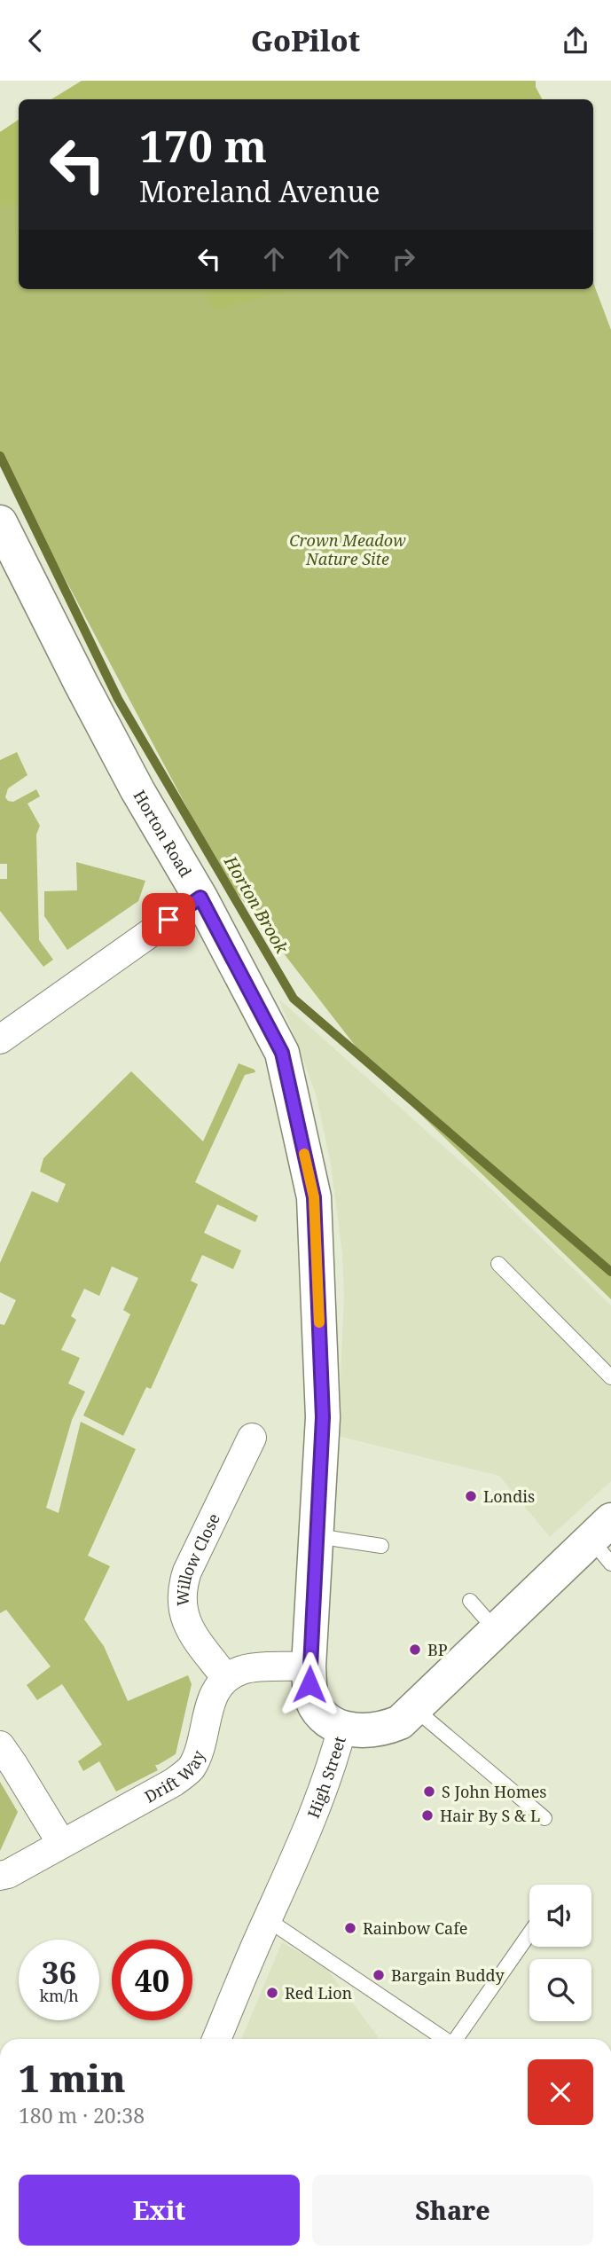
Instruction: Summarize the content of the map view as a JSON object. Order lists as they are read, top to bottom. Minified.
{"streets":{"street":["Horton Road","Willow Close","Drift Way","High Street"]},"crossings":[["Horton Road","High Street"],["Willow Close","Drift Way"]],"water":["Horton Brook"],"parks":["Crown Meadow Nature Site"],"places":["Londis","BP","S John Homes","Hair By S & L","Rainbow Cafe","Bargain Buddy","Red Lion"],"page":{"header":"GoPilot","turn":["170 m","Moreland Avenue"],"speed":"36 km/h","limit":"40","heading":["1 min","180 m · 20:38"],"buttons":["Exit","Share"]}}
